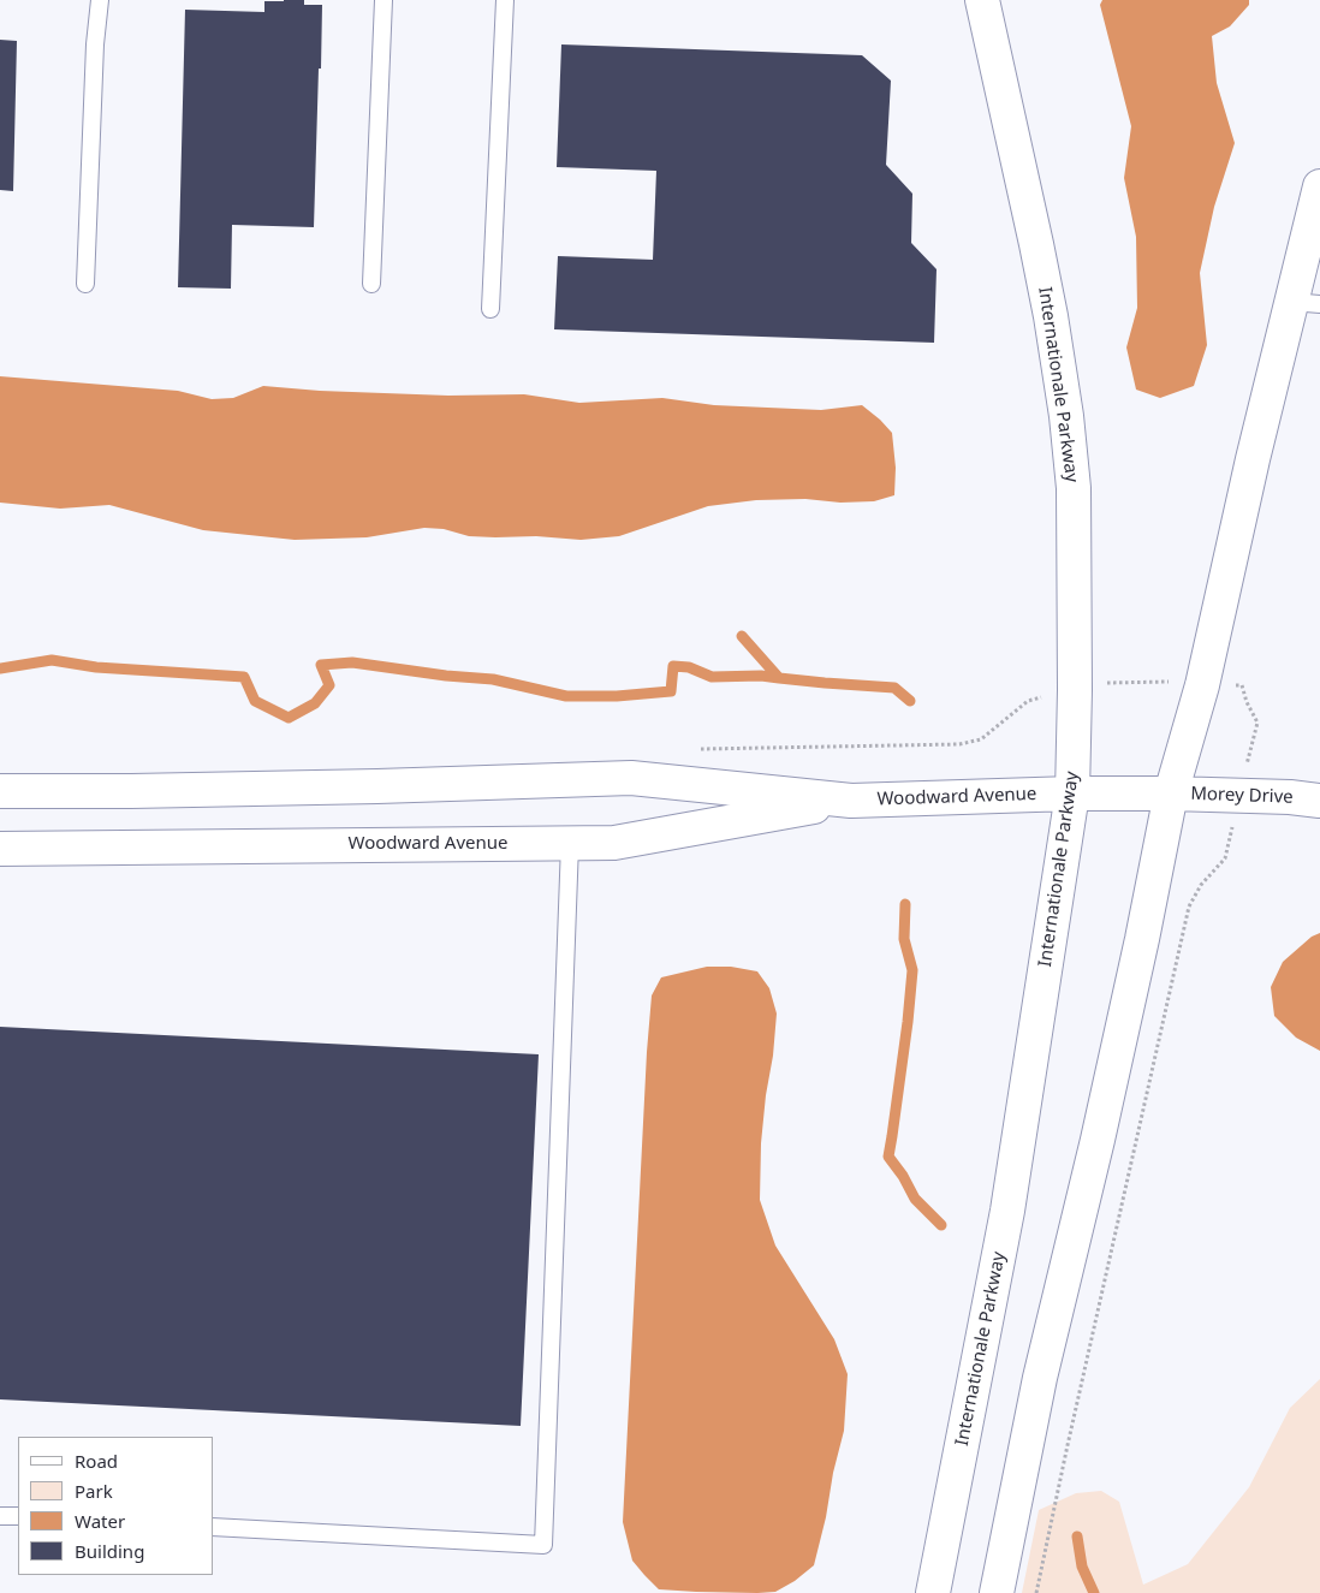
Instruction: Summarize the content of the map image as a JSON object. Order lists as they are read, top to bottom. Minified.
{"streets":{"street":["Internationale Parkway","Morey Drive","Woodward Avenue"]},"crossings":[["Internationale Parkway","Woodward Avenue"],["Morey Drive","Woodward Avenue"]],"legend":["Road","Park","Water","Building"]}
